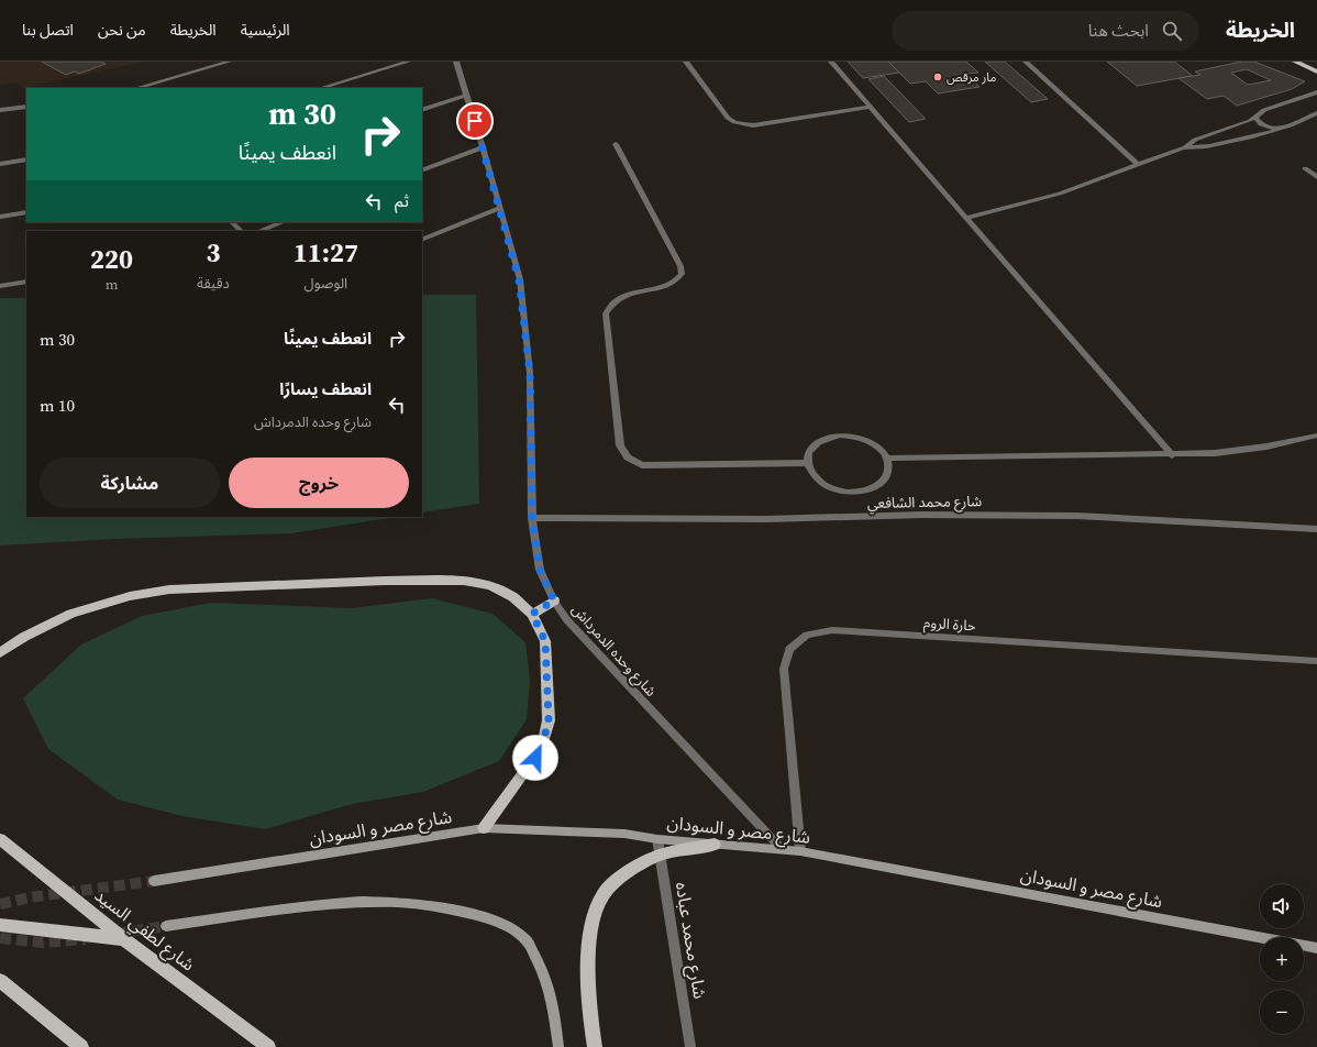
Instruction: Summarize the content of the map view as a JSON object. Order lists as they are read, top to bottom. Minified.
{"streets":{"main road":["شارع مصر و السودان","شارع لطفي السيد"],"street":["شارع محمد الشافعي","حارة الروم","شارع وحده الدمرداش","شارع محمد عباده"]},"crossings":[["شارع محمد الشافعي","شارع وحده الدمرداش"],["حارة الروم","شارع مصر و السودان"],["شارع وحده الدمرداش","شارع مصر و السودان"],["شارع مصر و السودان","شارع محمد عباده"]],"places":["مار مرقص"],"page":{"header":"الخريطة","search":"ابحث هنا","nav":["الرئيسية","الخريطة","من نحن","اتصل بنا"],"turn":["30 m","انعطف يمينًا"],"then":"ثم","eta":["11:27","الوصول","3","دقيقة","220","m"],"list":[{"name":"انعطف يمينًا","value":"30 m"},{"name":"انعطف يسارًا","note":"شارع وحده الدمرداش","value":"10 m"}],"buttons":["خروج","مشاركة"],"map_buttons":["+","−"]}}
